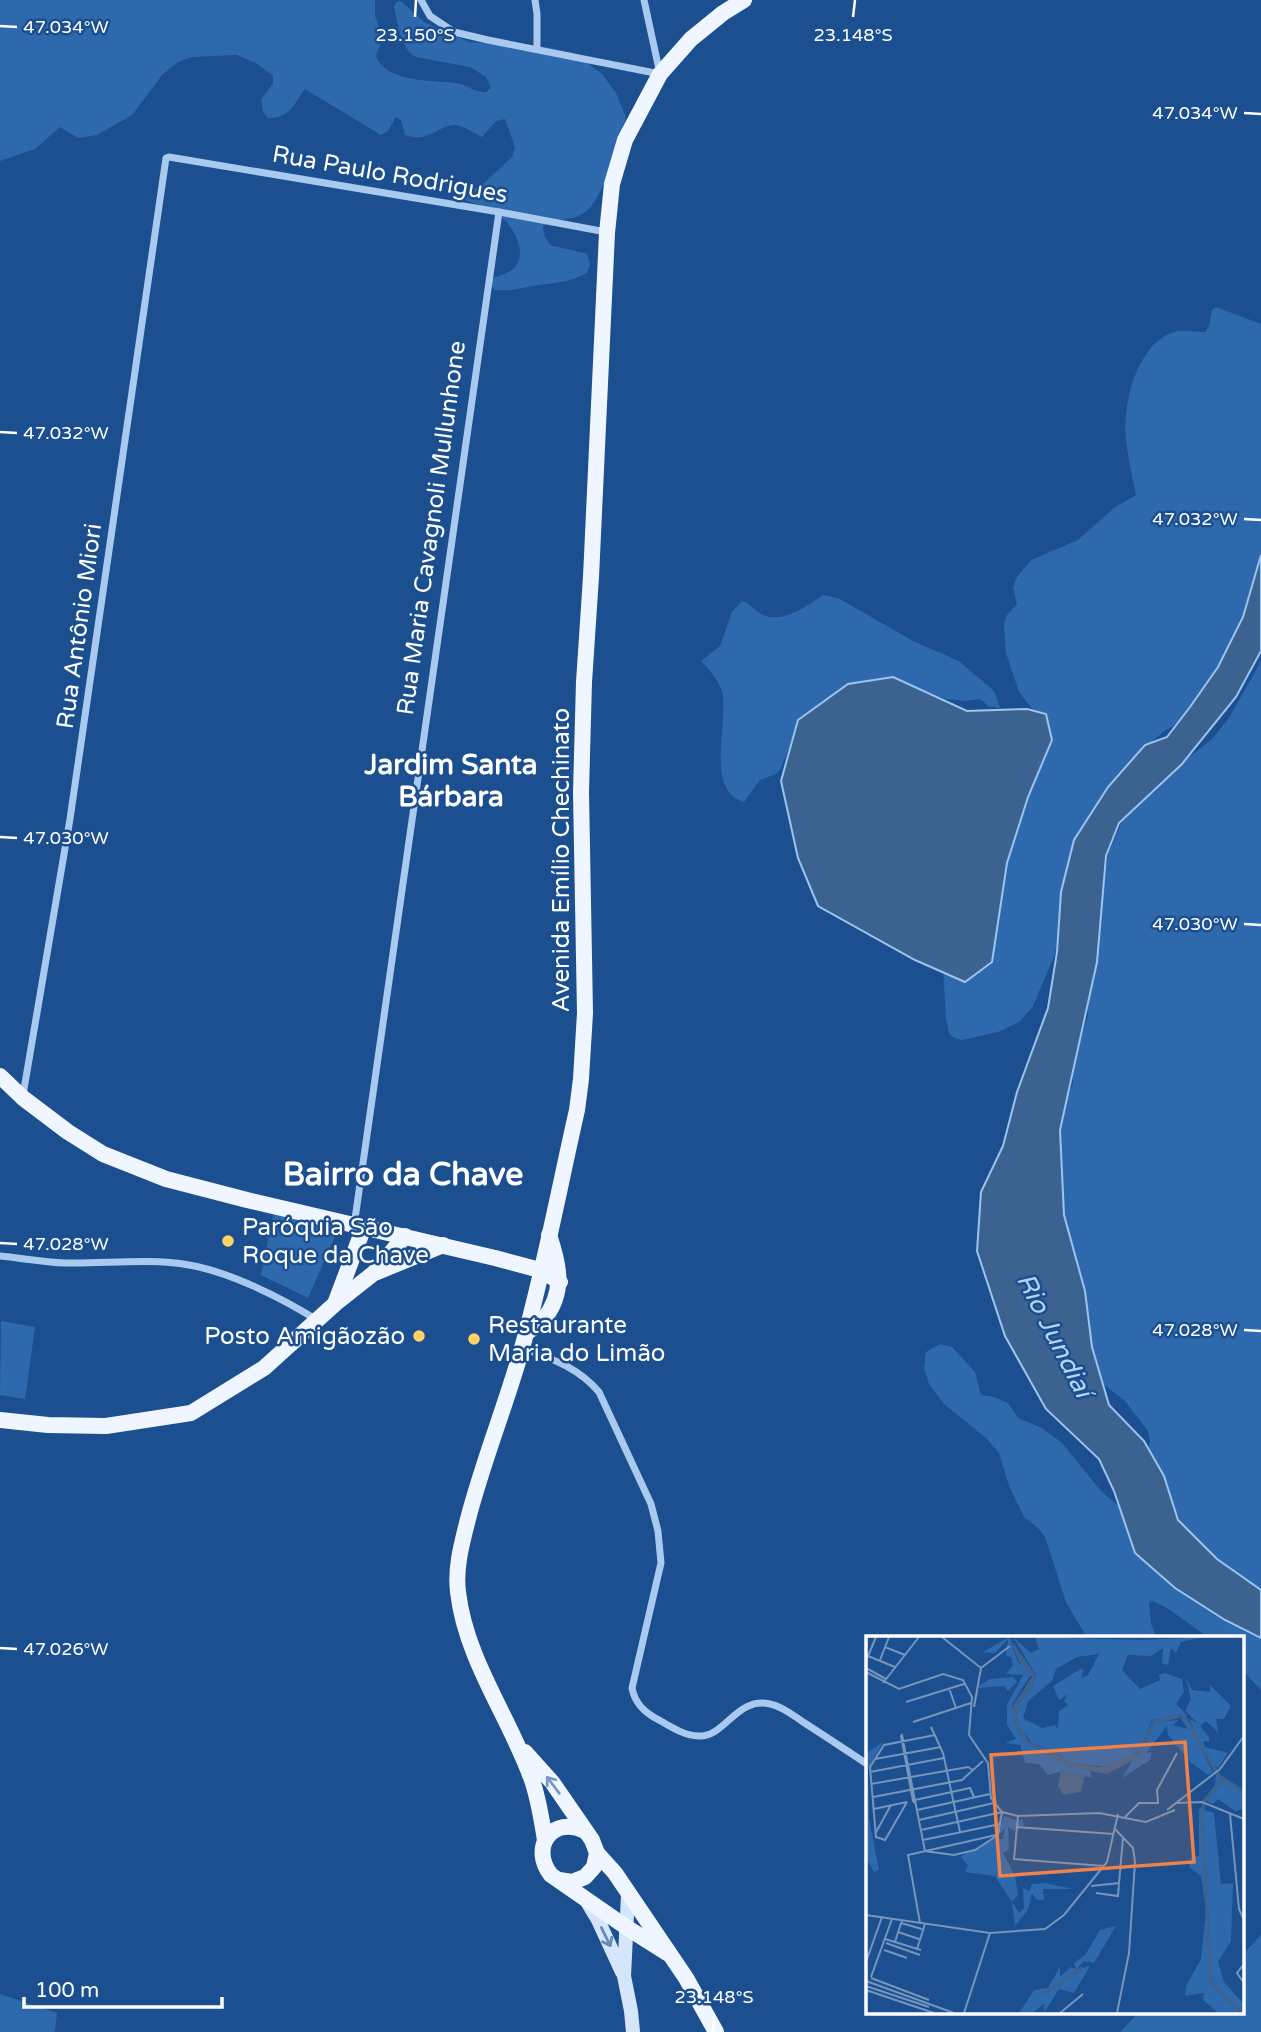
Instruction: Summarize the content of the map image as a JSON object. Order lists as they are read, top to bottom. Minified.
{"streets":{"main road":["Rua Maria Cavagnoli Mullunhone","Avenida Emílio Chechinato"],"street":["Rua Paulo Rodrigues","Rua Antônio Miori"]},"crossings":[["Rua Paulo Rodrigues","Rua Maria Cavagnoli Mullunhone"],["Rua Paulo Rodrigues","Rua Antônio Miori"],["Rua Paulo Rodrigues","Avenida Emílio Chechinato"]],"districts":["Jardim Santa Bárbara","Bairro da Chave"],"water":["Rio Jundiaí"],"places":["Paróquia São Roque da Chave","Posto Amigãozão","Restaurante Maria do Limão"],"scale_bar":"100 m","coordinates":["47.034°W","23.150°S","23.148°S","47.032°W","47.030°W","47.028°W","47.026°W"]}
